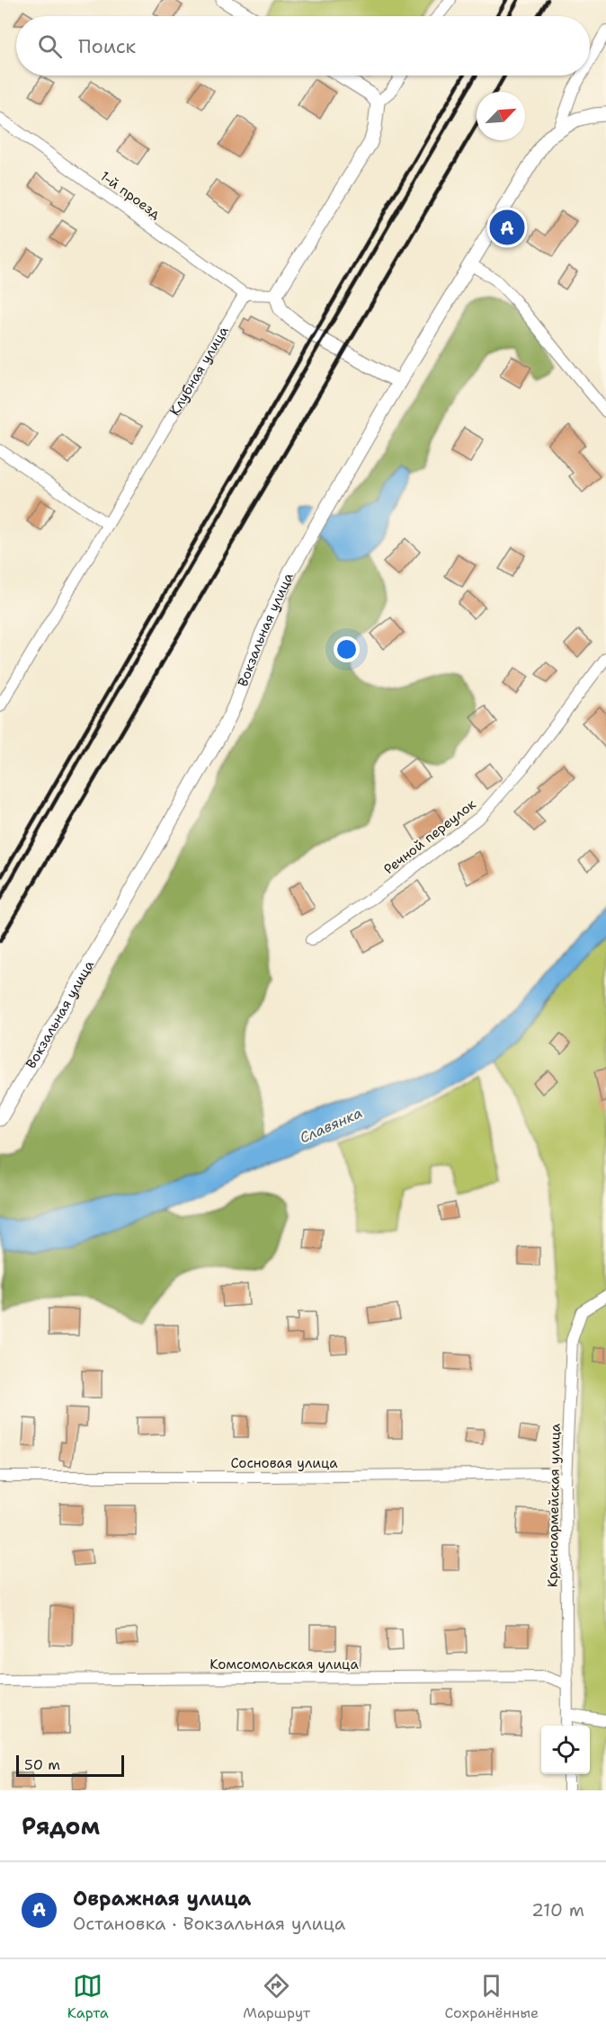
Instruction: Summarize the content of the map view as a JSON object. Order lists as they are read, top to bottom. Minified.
{"streets":{"street":["1-й проезд","Клубная улица","Вокзальная улица","Речной переулок","Сосновая улица","Красноармейская улица","Комсомольская улица"]},"crossings":[["1-й проезд","Клубная улица"],["Сосновая улица","Красноармейская улица"],["Красноармейская улица","Комсомольская улица"]],"water":["Славянка"],"scale_bar":"50 m","north":"top right","page":{"search":"Поиск","pins":"A","scale":"50 m","heading":"Рядом","list":[{"mark":"A","name":"Овражная улица","note":"Остановка · Вокзальная улица","value":"210 m"}],"nav":["Карта","Маршрут","Сохранённые"]}}
